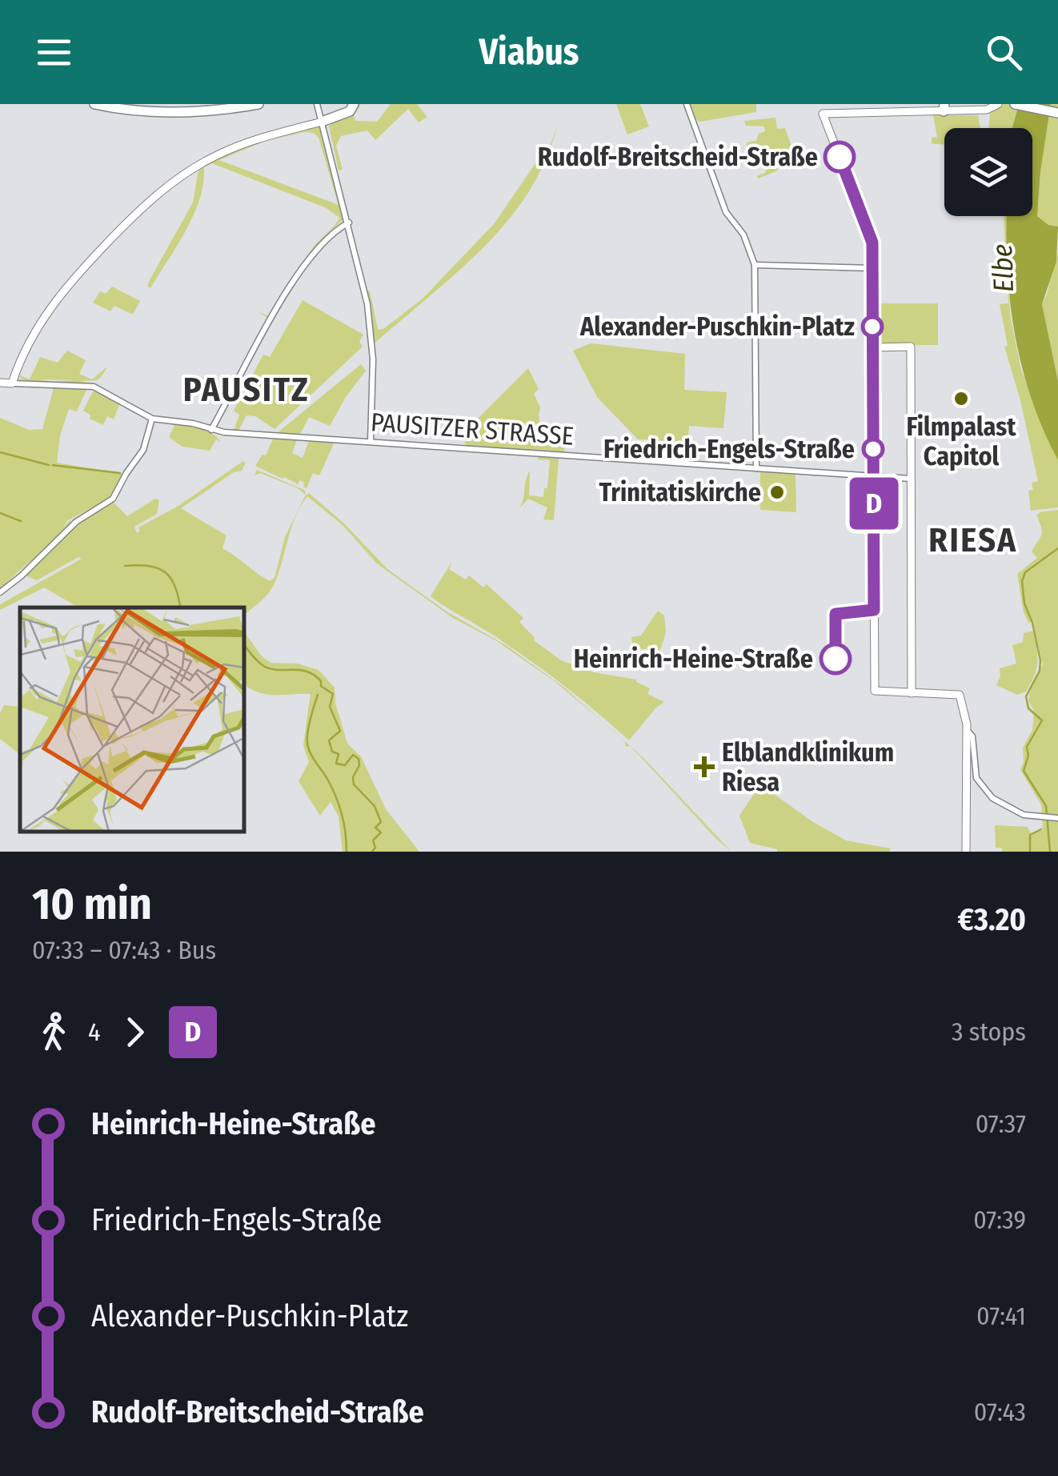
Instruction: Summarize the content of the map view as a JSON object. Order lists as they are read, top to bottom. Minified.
{"streets":{"street":["PAUSITZER STRASSE"]},"districts":["PAUSITZ","RIESA"],"water":["Elbe"],"places":{"other":["Rudolf-Breitscheid-Straße","Alexander-Puschkin-Platz","Filmpalast Capitol","Friedrich-Engels-Straße","Trinitatiskirche","Heinrich-Heine-Straße"],"health":["Elblandklinikum Riesa"]},"lines":["bus line D"],"page":{"header":"Viabus","on_map":"D","heading":["10 min","07:33 – 07:43 · Bus","€3.20"],"legs":["4","D","3 stops"],"list":[{"name":"Heinrich-Heine-Straße","value":"07:37"},{"name":"Friedrich-Engels-Straße","value":"07:39"},{"name":"Alexander-Puschkin-Platz","value":"07:41"},{"name":"Rudolf-Breitscheid-Straße","value":"07:43"}]}}
